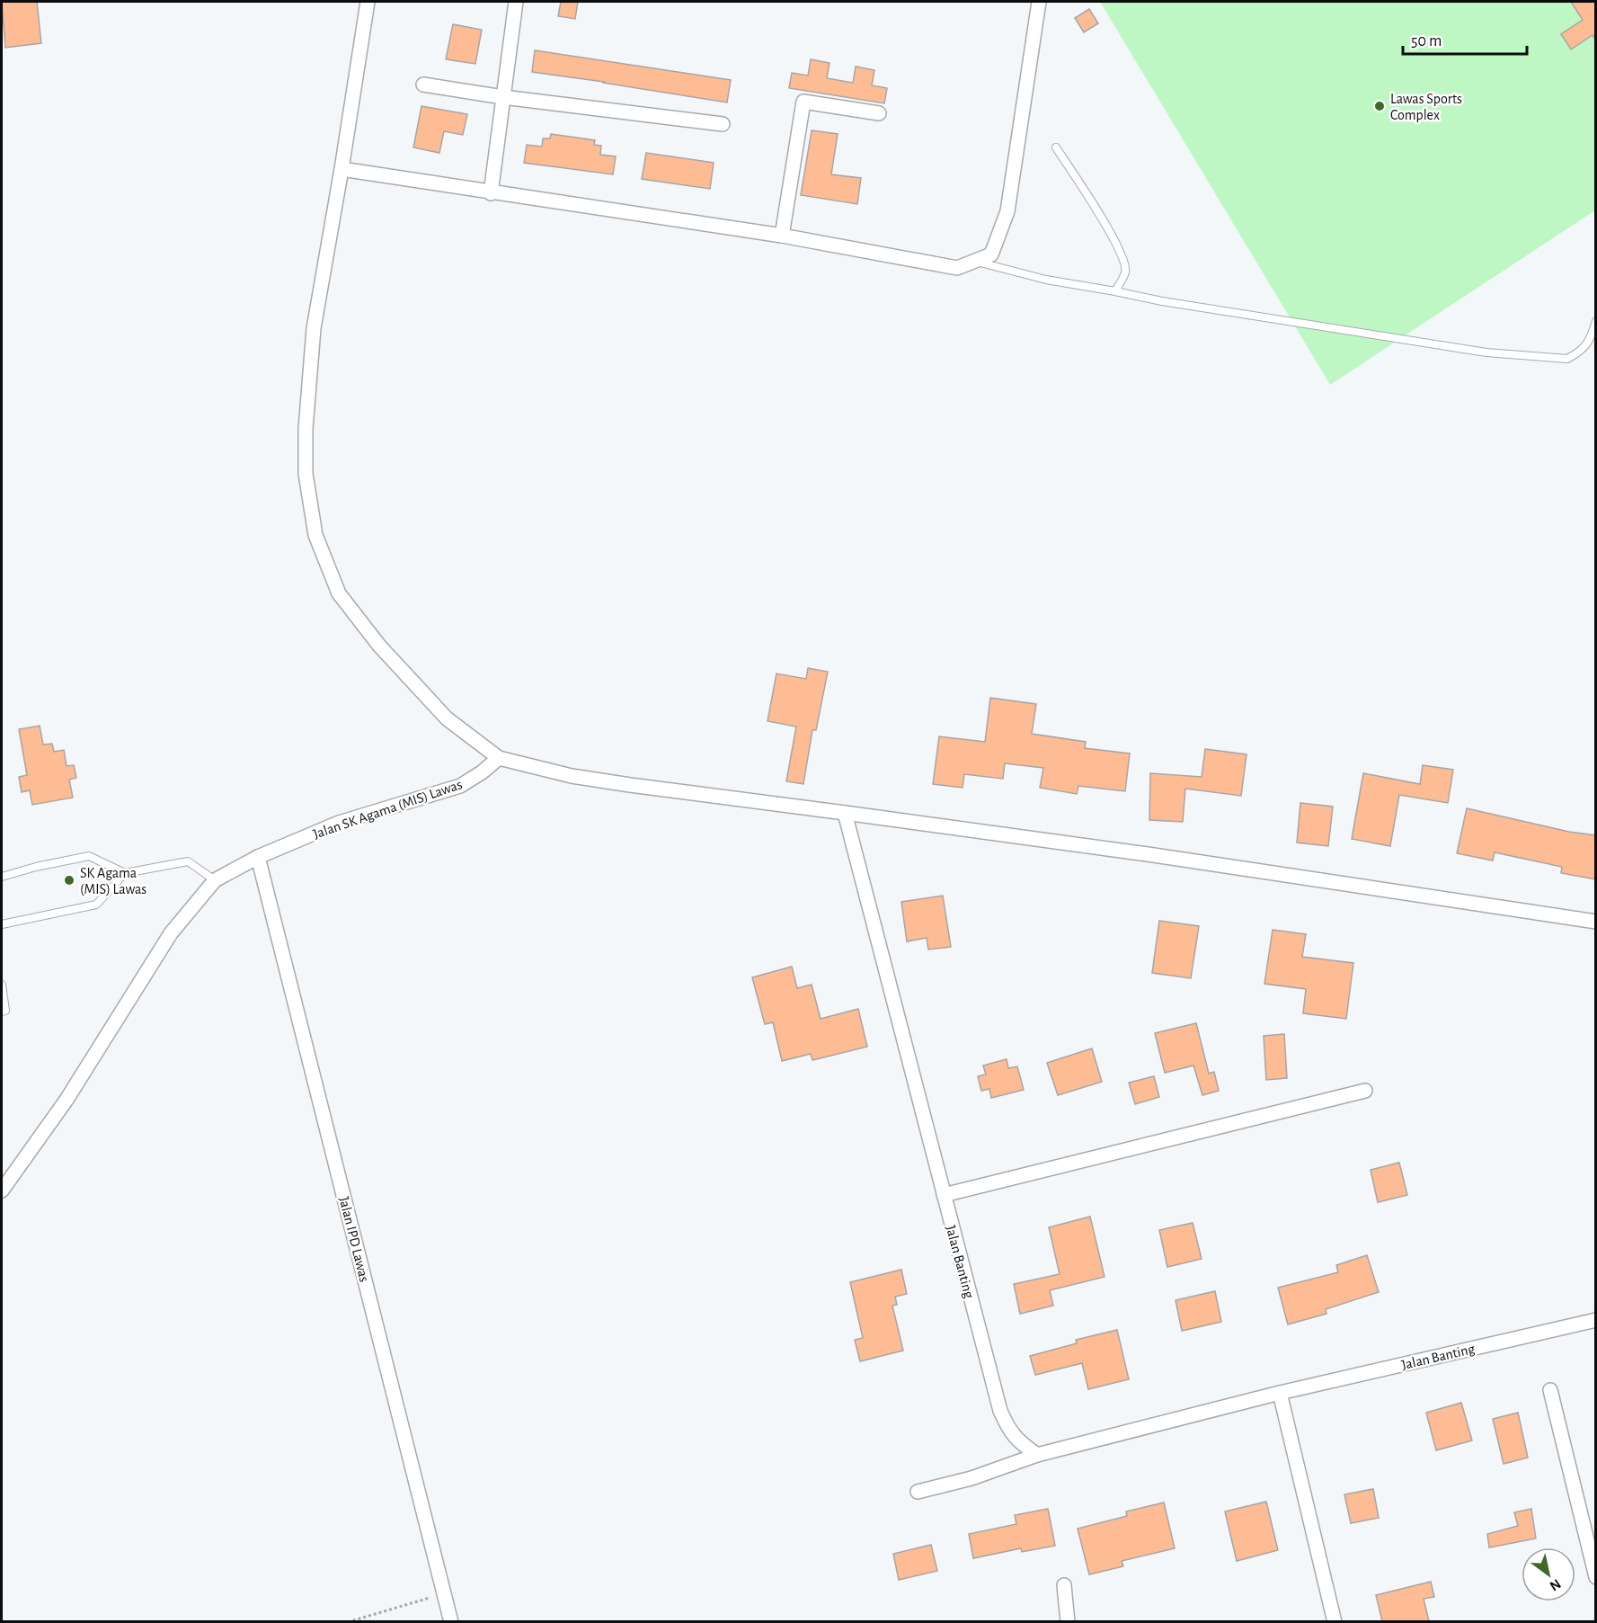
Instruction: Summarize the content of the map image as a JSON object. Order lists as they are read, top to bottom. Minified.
{"streets":{"street":["Jalan SK Agama (MIS) Lawas","Jalan IPD Lawas","Jalan Banting"]},"crossings":[["Jalan SK Agama (MIS) Lawas","Jalan IPD Lawas"]],"places":["Lawas Sports Complex","SK Agama (MIS) Lawas"],"scale_bar":"50 m","north":"bottom right"}
